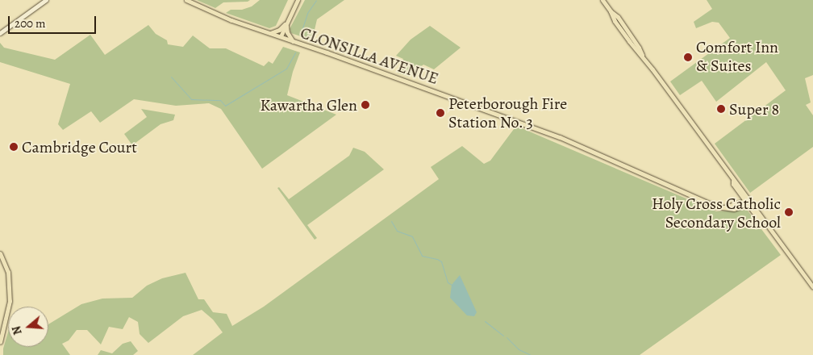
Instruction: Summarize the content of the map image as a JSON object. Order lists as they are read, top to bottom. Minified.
{"streets":{"main road":["CLONSILLA AVENUE"]},"places":["Comfort Inn & Suites","Kawartha Glen","Super 8","Peterborough Fire Station No. 3","Cambridge Court","Holy Cross Catholic Secondary School"],"scale_bar":"200 m","north":"left"}
